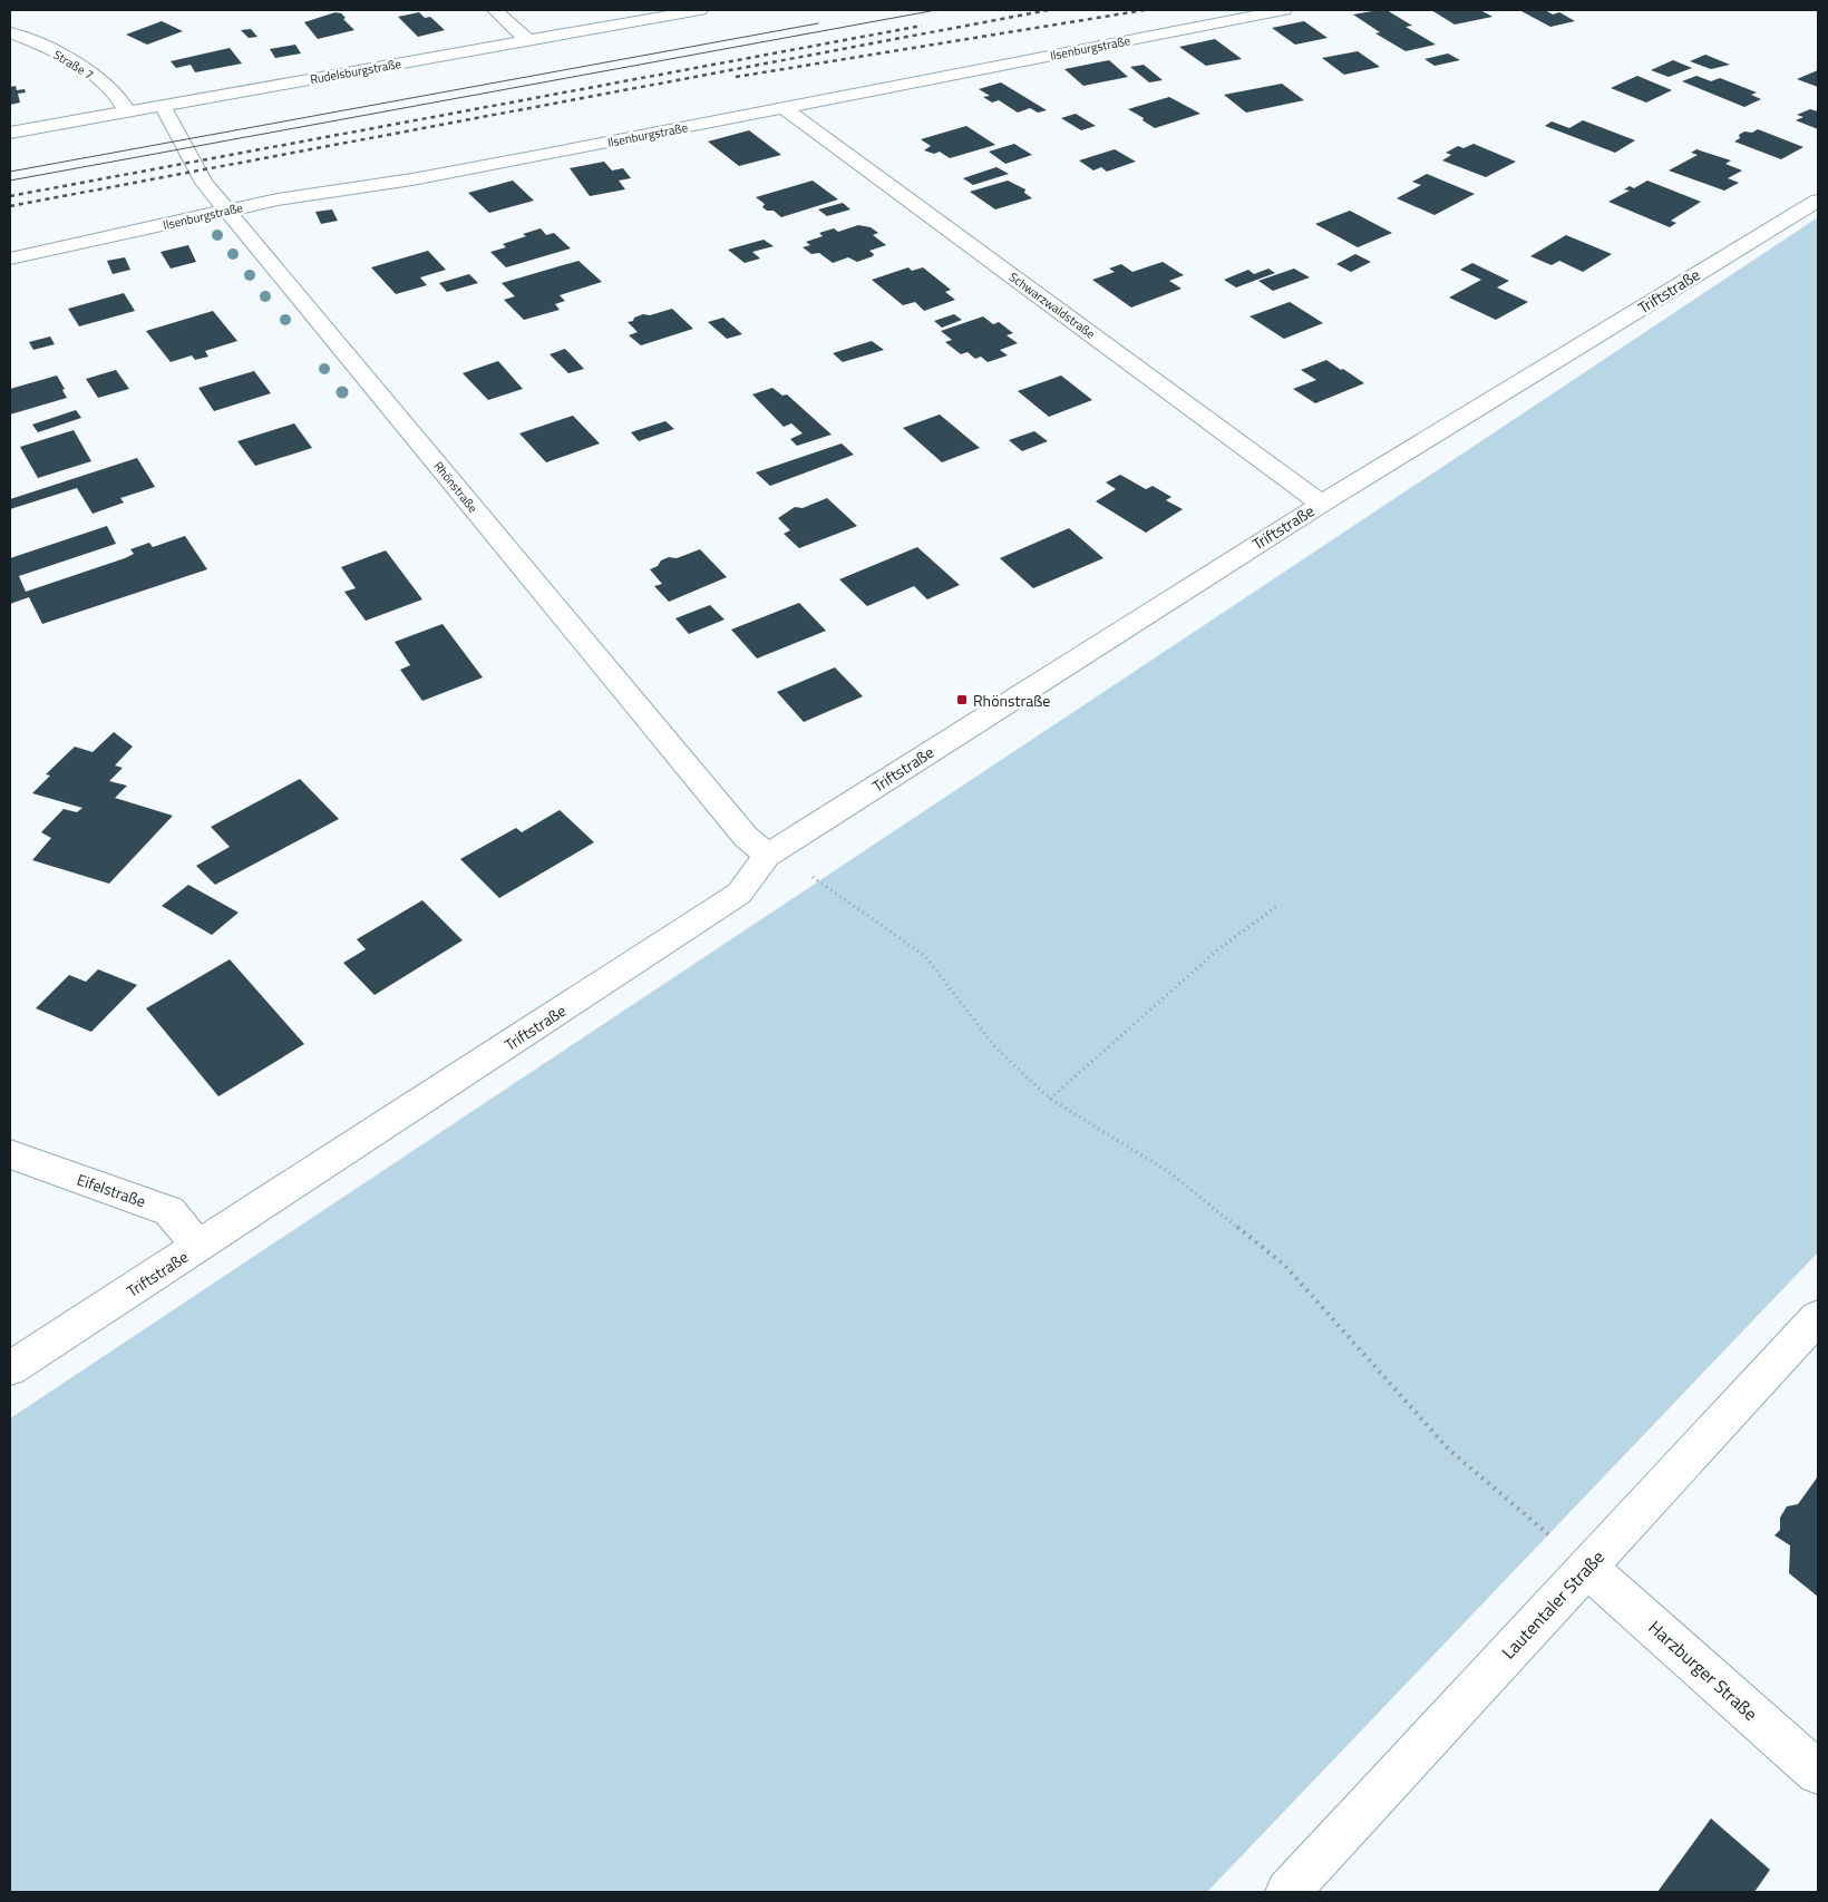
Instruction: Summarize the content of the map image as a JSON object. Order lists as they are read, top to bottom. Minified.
{"streets":{"street":["Ilsenburgstraße","Straße 7","Rudelsburgstraße","Triftstraße","Schwarzwaldstraße","Rhönstraße","Eifelstraße","Lautentaler Straße","Harzburger Straße"]},"crossings":[["Ilsenburgstraße","Schwarzwaldstraße"],["Ilsenburgstraße","Rhönstraße"],["Straße 7","Rudelsburgstraße"],["Rudelsburgstraße","Rhönstraße"],["Triftstraße","Schwarzwaldstraße"],["Triftstraße","Rhönstraße"],["Triftstraße","Eifelstraße"],["Lautentaler Straße","Harzburger Straße"]],"places":{"transit":["Rhönstraße"]}}
